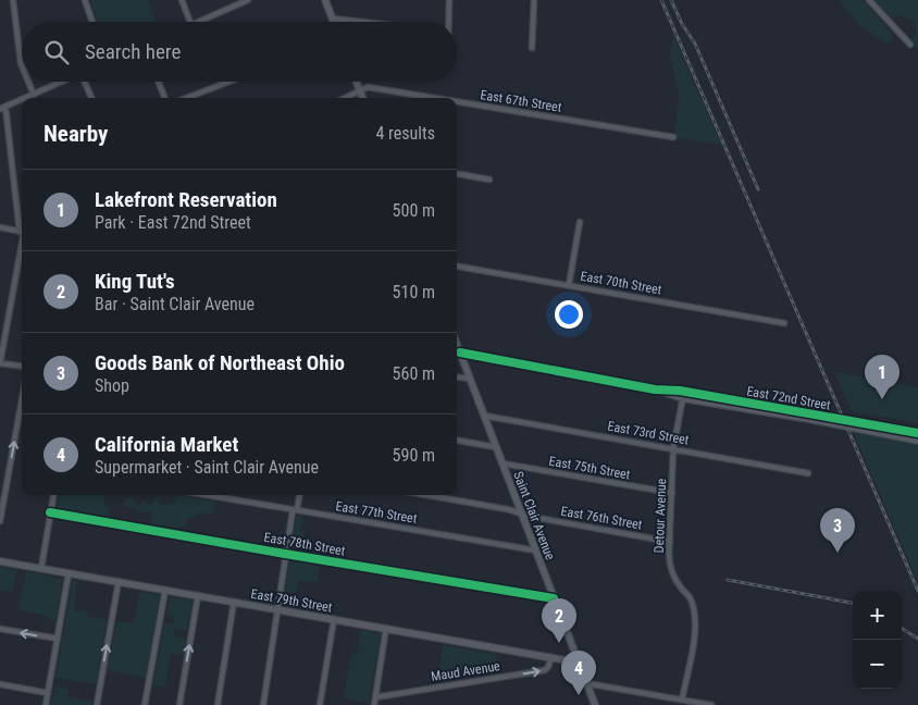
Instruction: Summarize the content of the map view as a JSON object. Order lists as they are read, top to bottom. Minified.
{"streets":{"main road":["East 72nd Street","Saint Clair Avenue","East 79th Street"],"street":["East 67th Street","East 70th Street","East 73rd Street","East 75th Street","East 77th Street","Detour Avenue","East 76th Street","East 78th Street","Maud Avenue"]},"crossings":[["East 72nd Street","Saint Clair Avenue"],["East 72nd Street","Detour Avenue"],["East 73rd Street","Saint Clair Avenue"],["East 73rd Street","Detour Avenue"],["East 75th Street","Saint Clair Avenue"],["East 75th Street","Detour Avenue"],["East 77th Street","Saint Clair Avenue"],["Saint Clair Avenue","East 76th Street"],["Saint Clair Avenue","East 78th Street"],["Saint Clair Avenue","East 79th Street"],["Detour Avenue","East 76th Street"],["East 79th Street","Maud Avenue"]],"one_way":["Maud Avenue"],"page":{"search":"Search here","heading":["Nearby","4 results"],"list":[{"mark":"1","name":"Lakefront Reservation","note":"Park · East 72nd Street","value":"500 m"},{"mark":"2","name":"King Tut's","note":"Bar · Saint Clair Avenue","value":"510 m"},{"mark":"3","name":"Goods Bank of Northeast Ohio","note":"Shop","value":"560 m"},{"mark":"4","name":"California Market","note":"Supermarket · Saint Clair Avenue","value":"590 m"}],"pins":["1","3","2","4"],"map_buttons":["+","−"]}}
